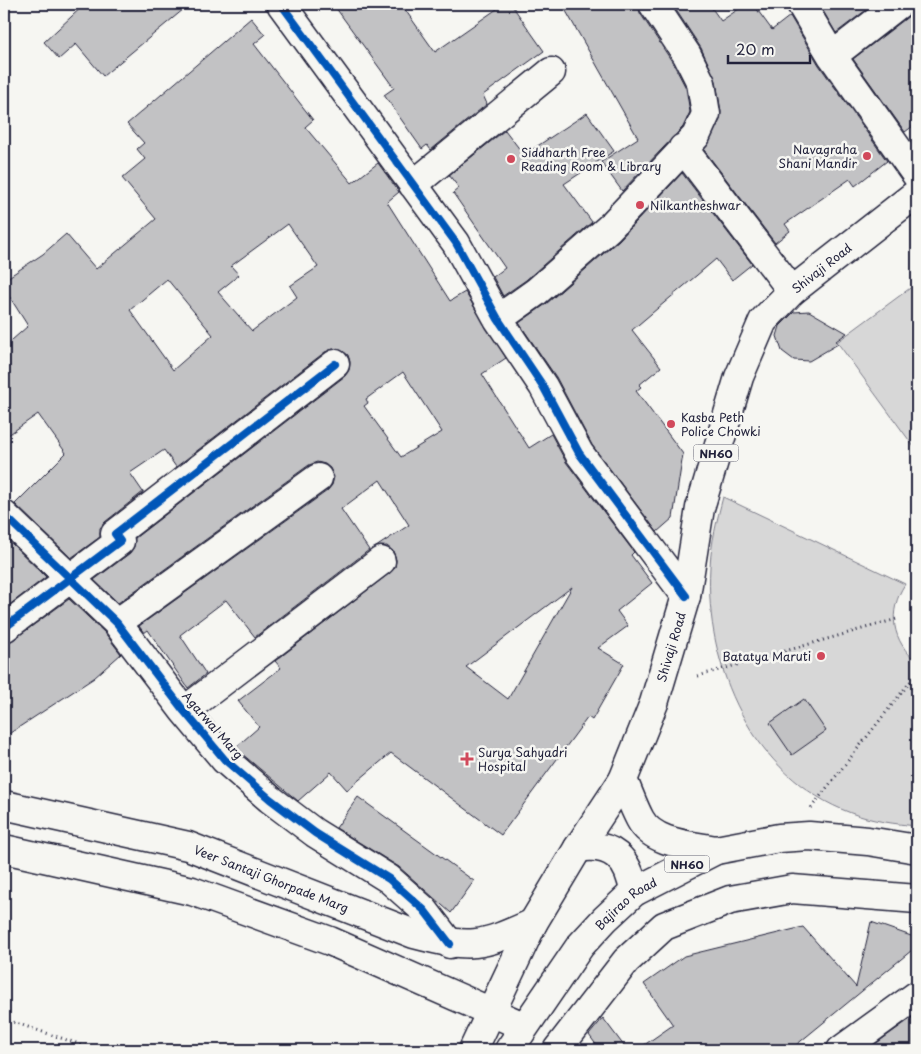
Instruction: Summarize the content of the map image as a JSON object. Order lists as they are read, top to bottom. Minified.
{"streets":{"main road":["Shivaji Road","NH60","Agarwal Marg","Veer Santaji Ghorpade Marg","Bajirao Road"]},"crossings":[["Shivaji Road","Veer Santaji Ghorpade Marg"],["Agarwal Marg","Veer Santaji Ghorpade Marg"]],"places":{"other":["Navagraha Shani Mandir","Siddharth Free Reading Room & Library","Nilkantheshwar","Kasba Peth Police Chowki","Batatya Maruti"],"health":["Surya Sahyadri Hospital"]},"scale_bar":"20 m"}
